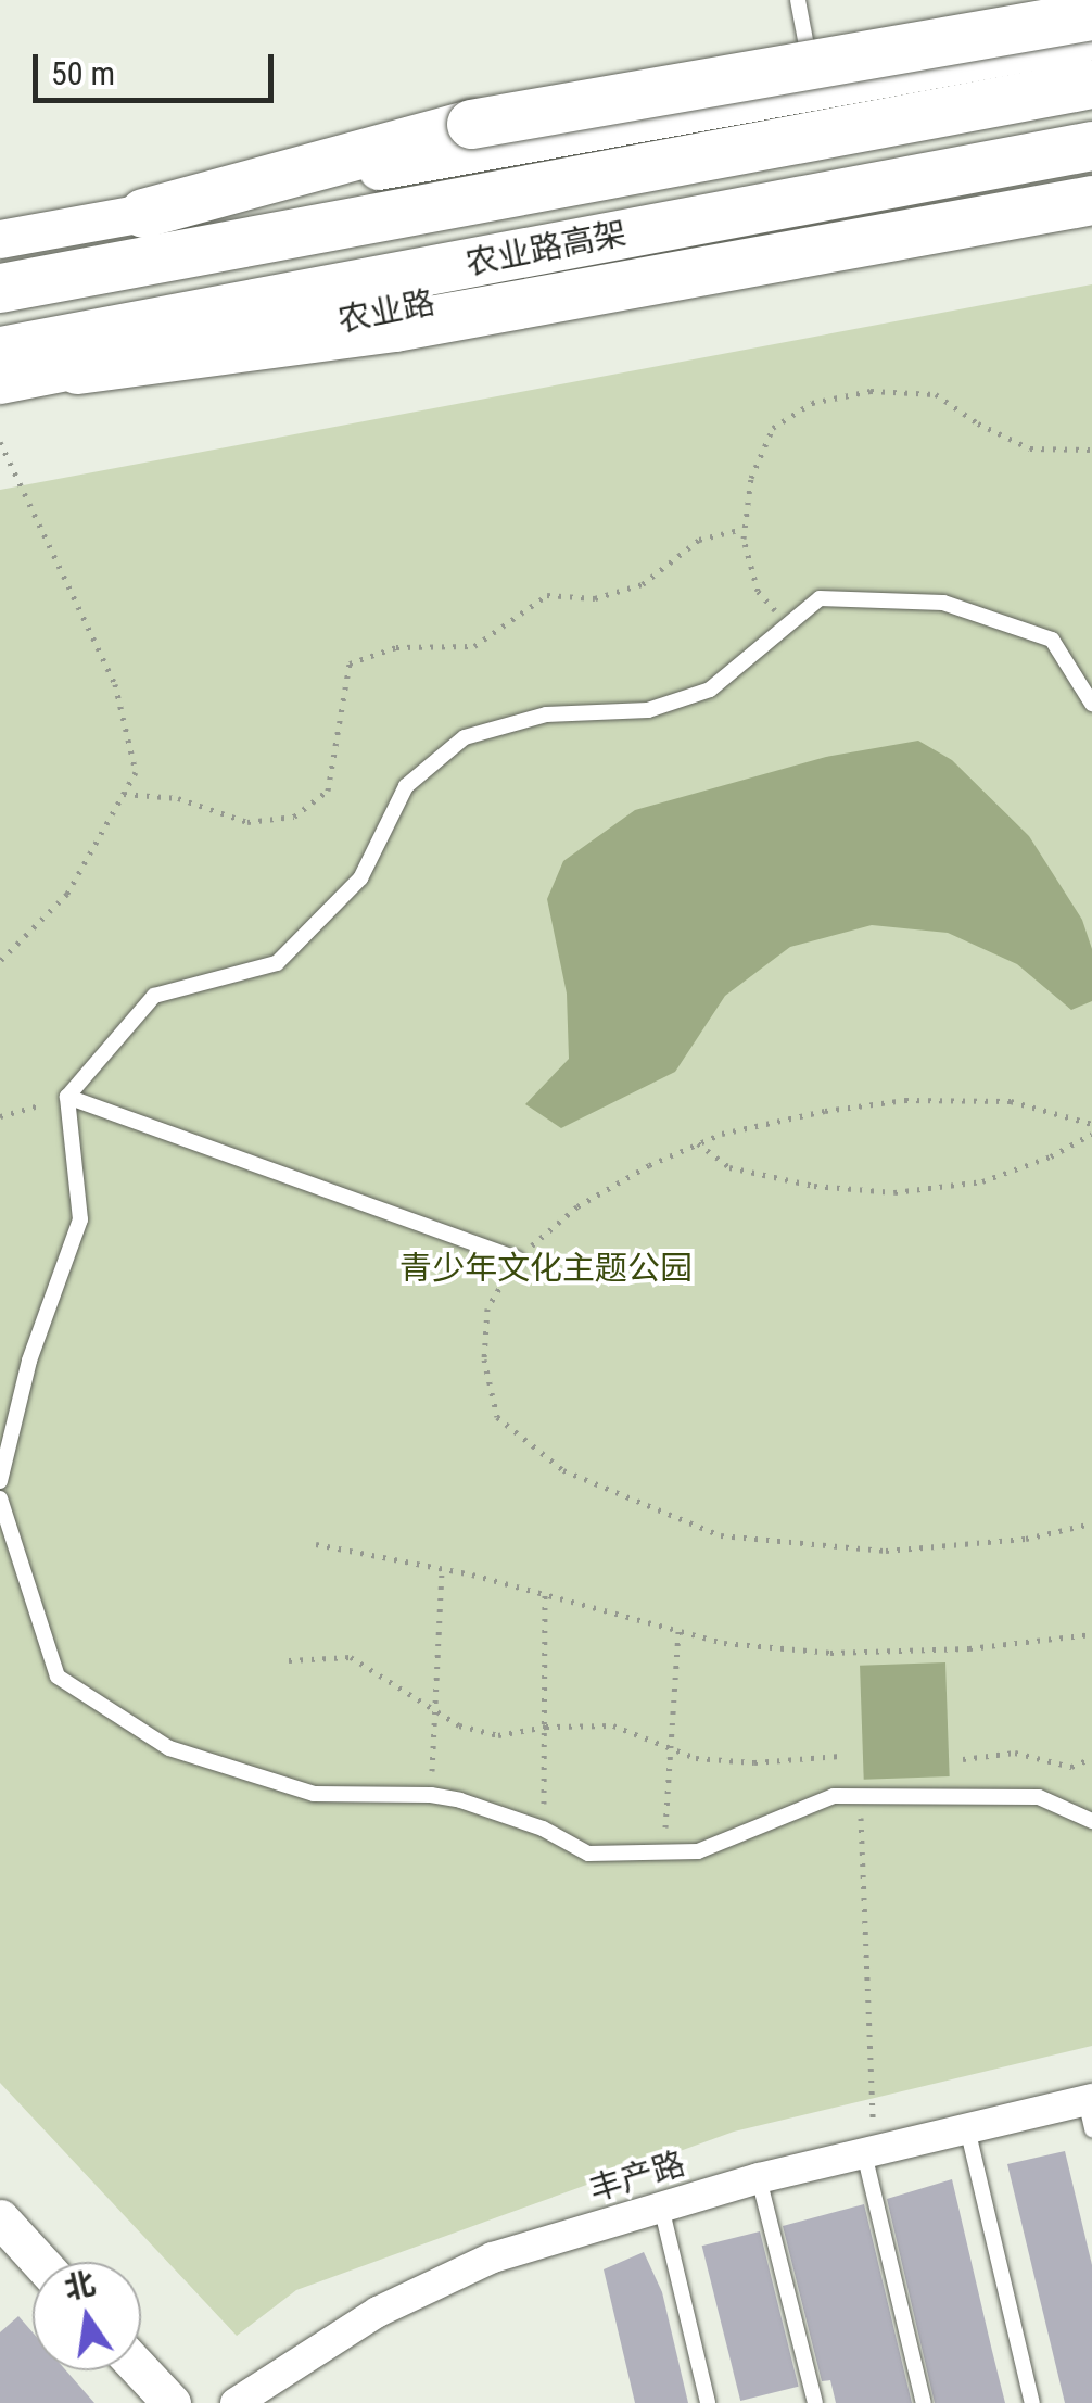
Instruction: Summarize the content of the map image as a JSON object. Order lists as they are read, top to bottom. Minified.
{"streets":{"highway":["农业路高架"],"street":["农业路","丰产路"]},"parks":["青少年文化主题公园"],"scale_bar":"50 m","north":"top"}
